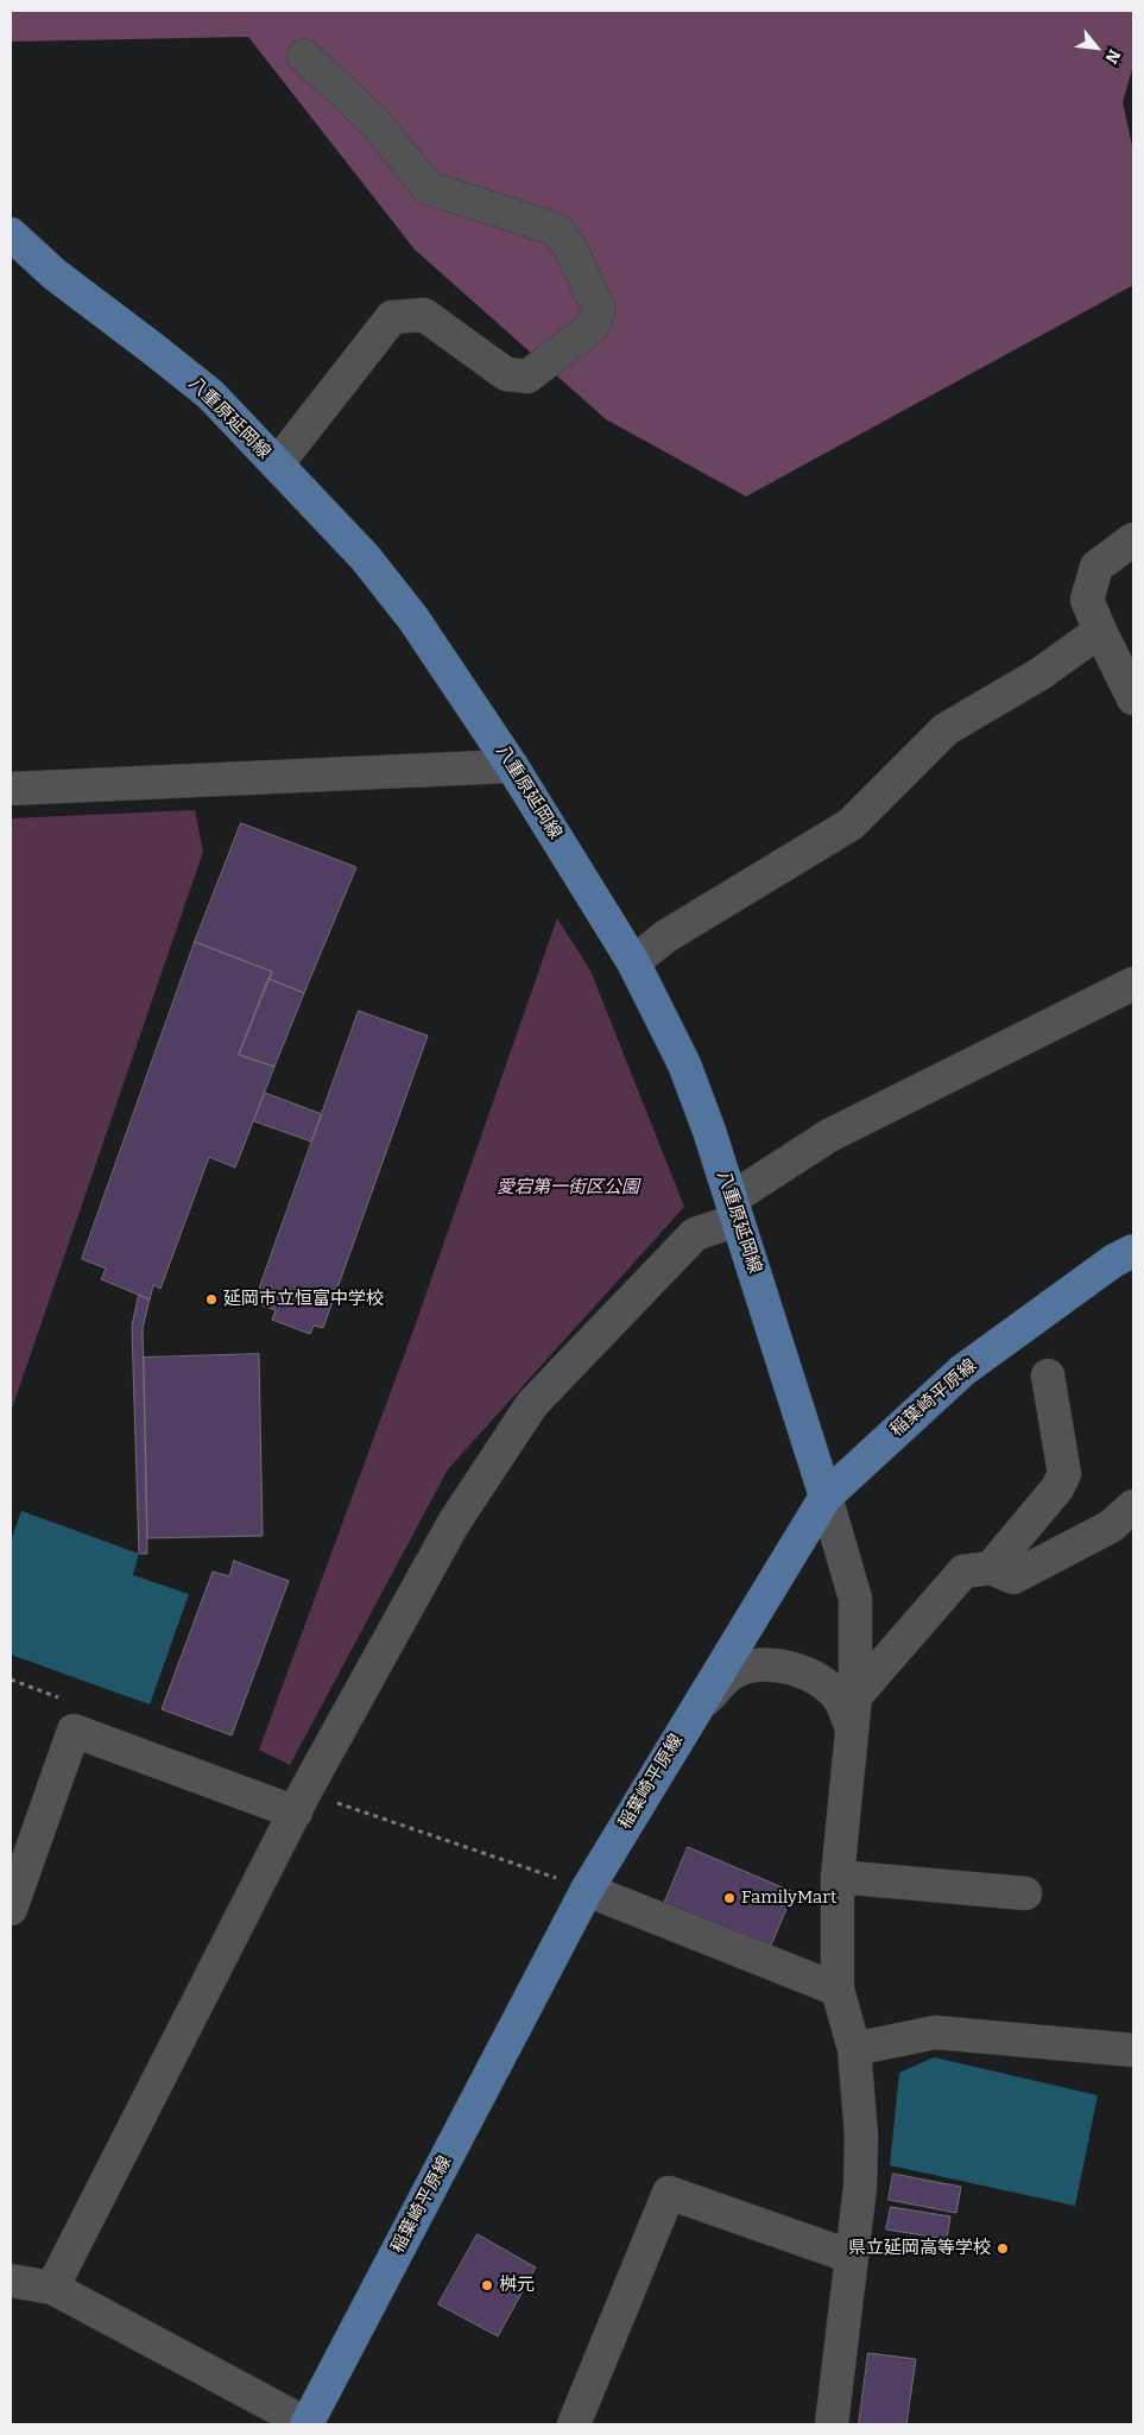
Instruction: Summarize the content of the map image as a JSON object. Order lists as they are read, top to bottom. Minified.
{"streets":{"main road":["八重原延岡線","稲葉崎平原線"]},"crossings":[["八重原延岡線","稲葉崎平原線"]],"parks":["愛宕第一街区公園"],"places":["延岡市立恒富中学校","FamilyMart","県立延岡高等学校","桝元"],"north":"bottom right"}
